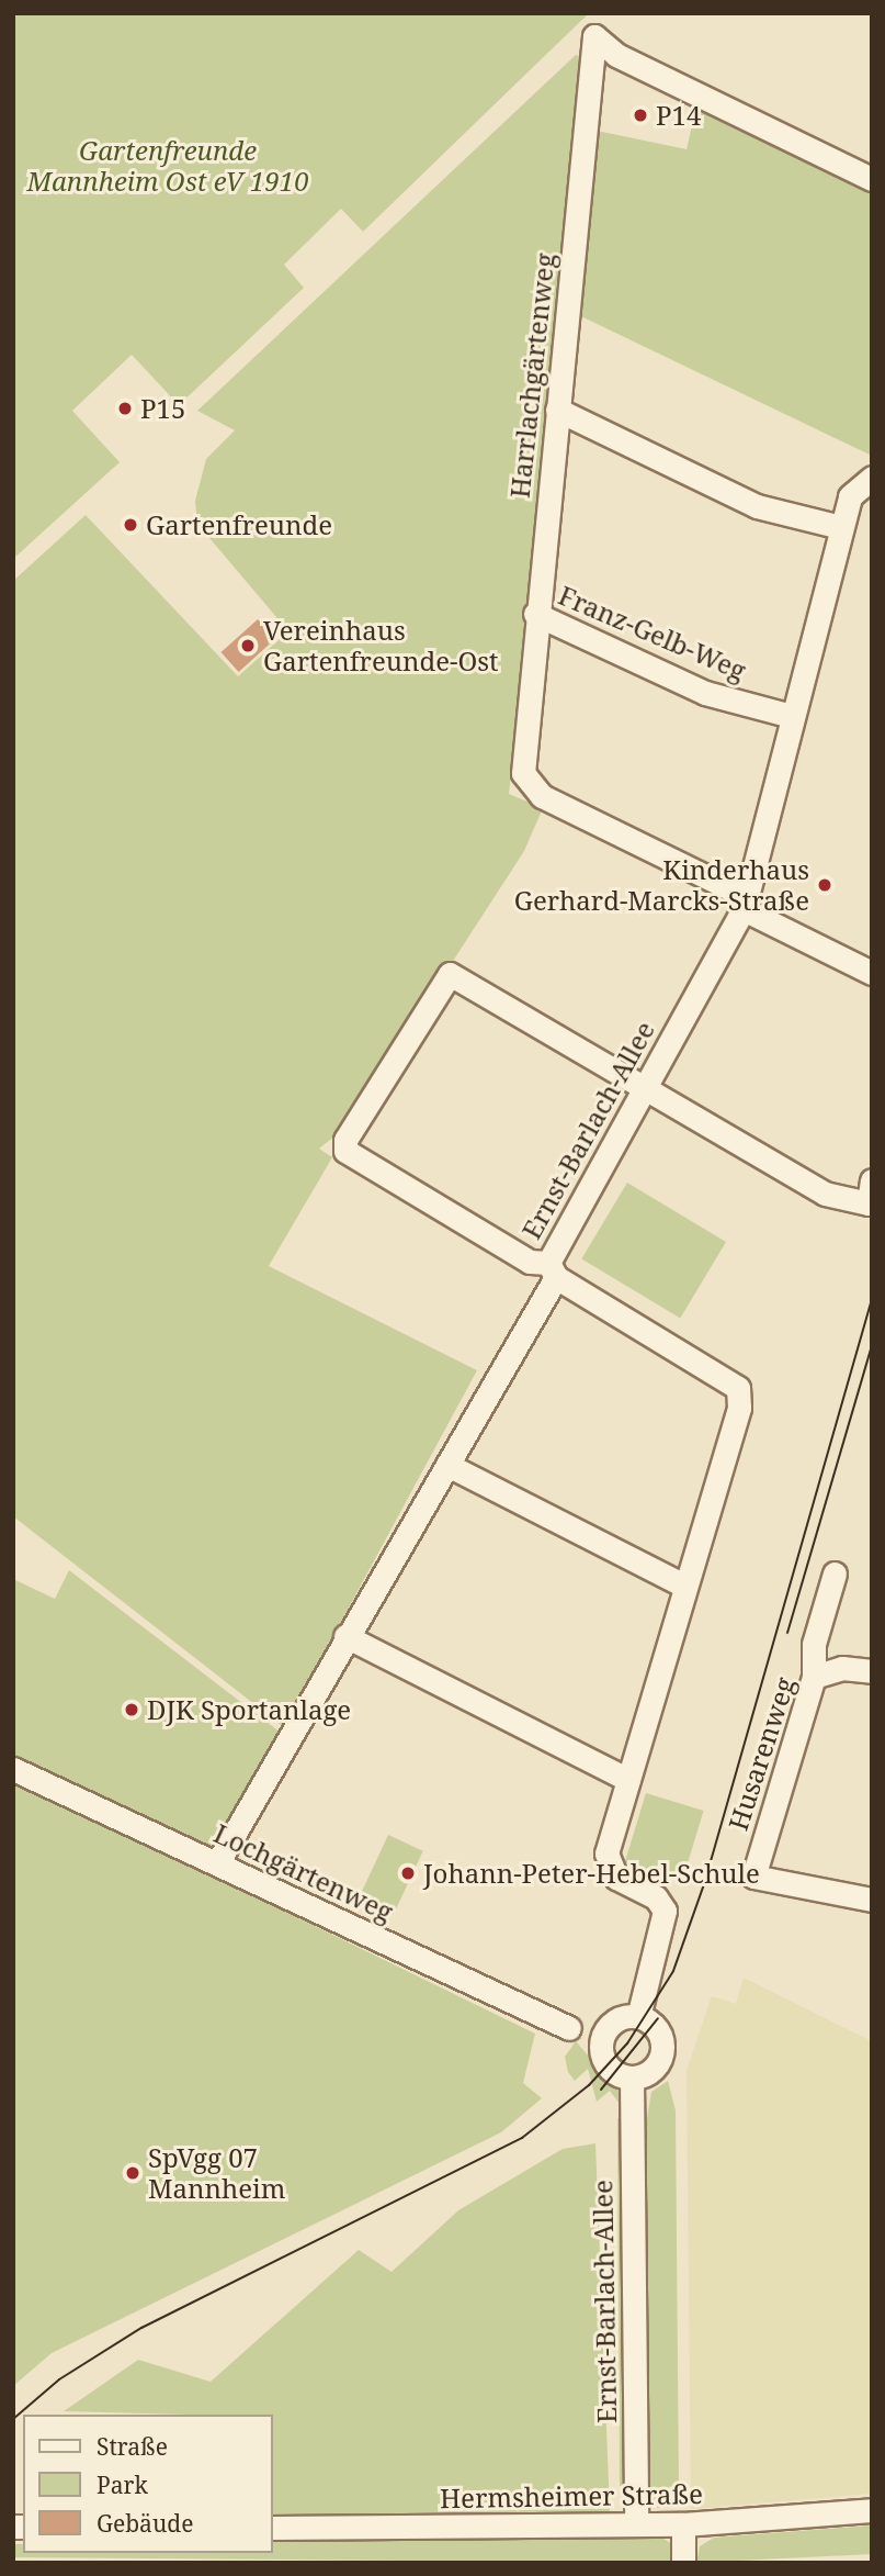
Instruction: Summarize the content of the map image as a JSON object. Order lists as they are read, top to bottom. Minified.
{"streets":{"street":["Harrlachgärtenweg","Franz-Gelb-Weg","Ernst-Barlach-Allee","Husarenweg","Lochgärtenweg","Hermsheimer Straße"]},"crossings":[["Harrlachgärtenweg","Franz-Gelb-Weg"],["Harrlachgärtenweg","Ernst-Barlach-Allee"],["Franz-Gelb-Weg","Ernst-Barlach-Allee"],["Ernst-Barlach-Allee","Hermsheimer Straße"]],"parks":["Gartenfreunde Mannheim Ost eV 1910"],"places":["P14","P15","Gartenfreunde","Vereinhaus Gartenfreunde-Ost","Kinderhaus Gerhard-Marcks-Straße","DJK Sportanlage","Johann-Peter-Hebel-Schule","SpVgg 07 Mannheim"],"legend":["Straße","Park","Gebäude"]}
